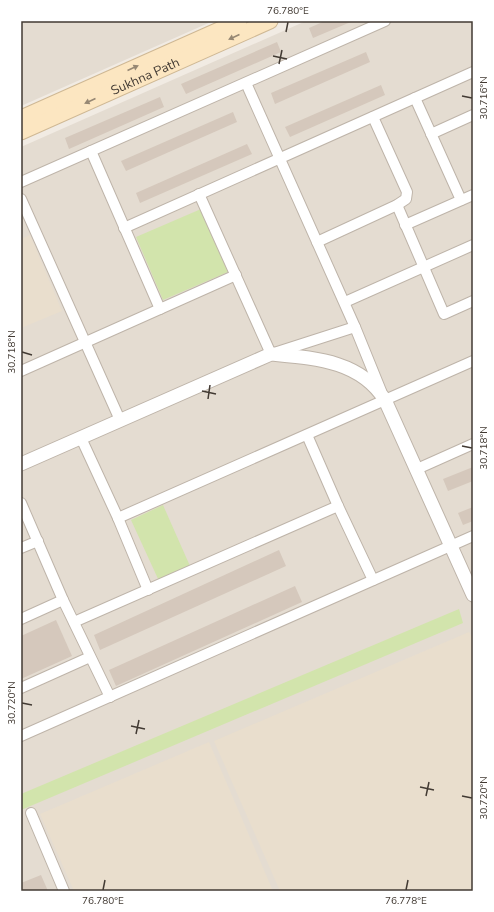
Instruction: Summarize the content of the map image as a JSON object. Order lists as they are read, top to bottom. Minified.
{"streets":{"main road":["Sukhna Path"]},"coordinates":["76.780°E","30.716°N","30.718°N","30.720°N","76.778°E"]}
